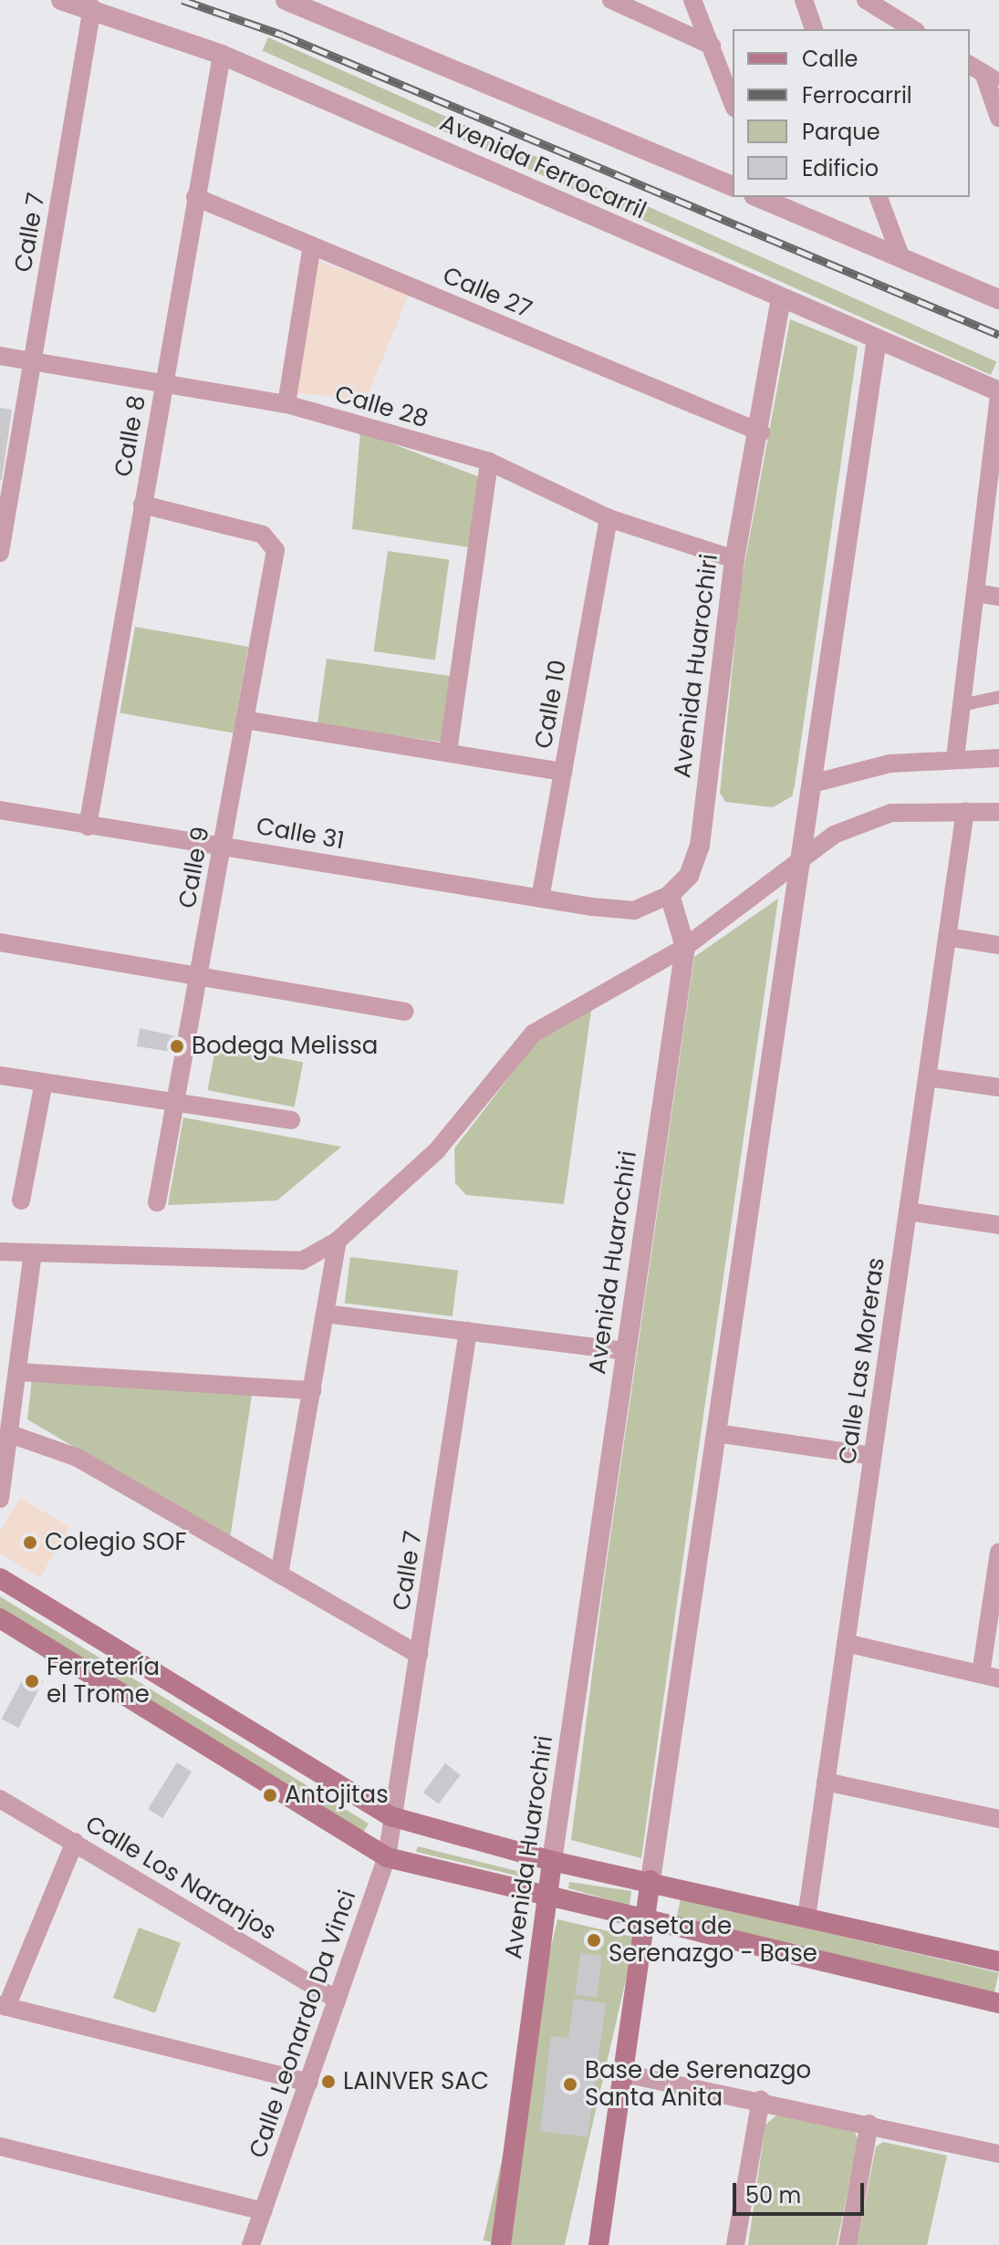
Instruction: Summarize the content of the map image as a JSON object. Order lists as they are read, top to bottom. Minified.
{"streets":{"main road":["Avenida Huarochiri"],"street":["Avenida Ferrocarril","Calle 7","Calle 27","Calle 28","Calle 8","Calle 10","Calle 31","Calle 9","Calle Las Moreras","Calle Los Naranjos","Calle Leonardo Da Vinci"]},"crossings":[["Avenida Ferrocarril","Calle 7"],["Avenida Ferrocarril","Calle 8"],["Avenida Ferrocarril","Avenida Huarochiri"],["Calle 7","Calle 28"],["Calle 7","Calle Leonardo Da Vinci"],["Calle 27","Calle 8"],["Calle 27","Avenida Huarochiri"],["Calle 28","Calle 8"],["Calle 28","Avenida Huarochiri"],["Calle 28","Calle 10"],["Calle 8","Calle 31"],["Calle 8","Calle 9"],["Avenida Huarochiri","Calle 31"],["Calle 10","Calle 31"],["Calle 31","Calle 9"],["Calle Los Naranjos","Calle Leonardo Da Vinci"]],"places":["Bodega Melissa","Colegio SOF","Ferretería el Trome","Antojitas","Caseta de Serenazgo - Base","LAINVER SAC","Base de Serenazgo Santa Anita"],"legend":["Calle","Ferrocarril","Parque","Edificio"],"scale_bar":"50 m"}
